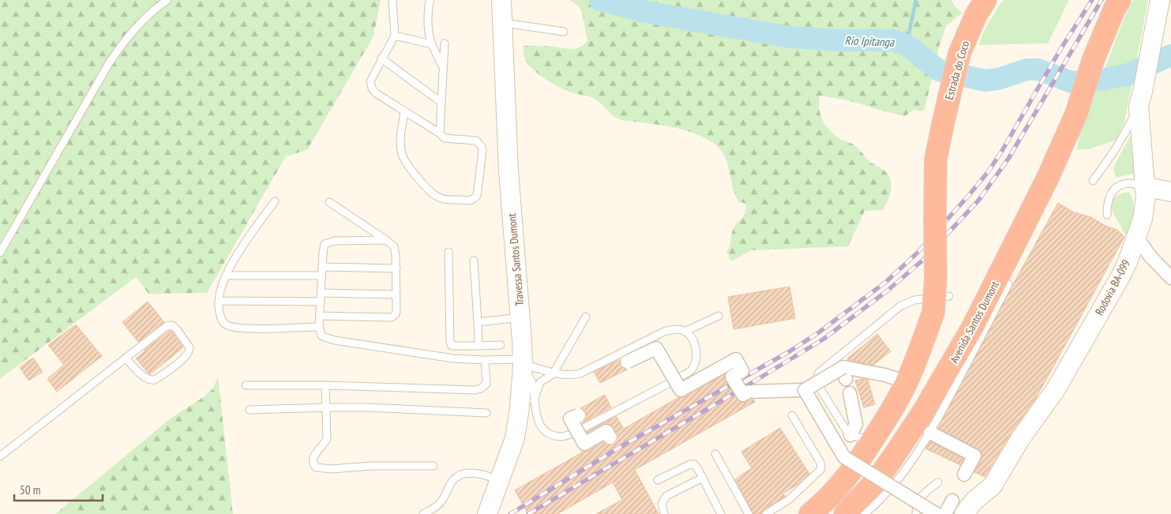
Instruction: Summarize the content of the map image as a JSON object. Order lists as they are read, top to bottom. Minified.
{"streets":{"highway":["Estrada do Coco","Avenida Santos Dumont"],"main road":["Travessa Santos Dumont","Rodovia BA-099"]},"water":["Rio Ipitanga"],"scale_bar":"50 m"}
